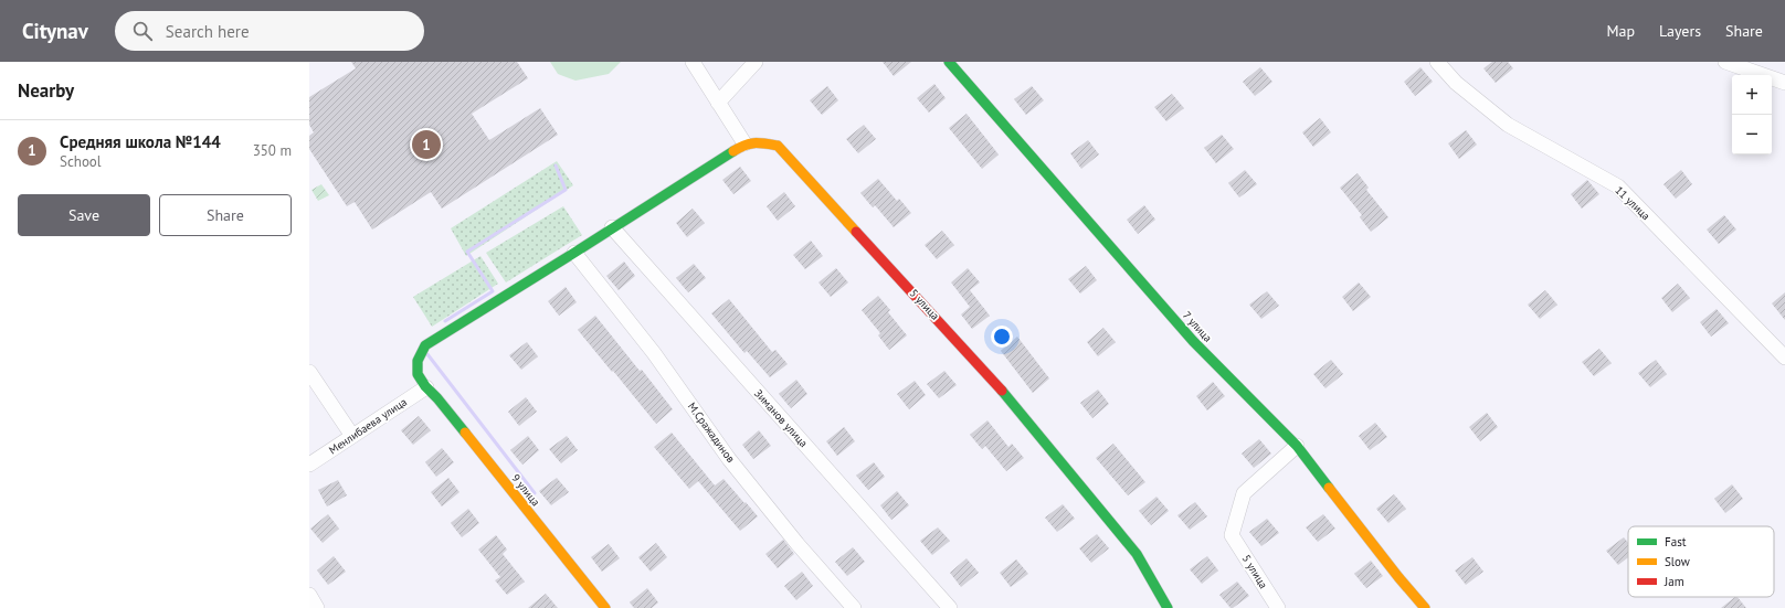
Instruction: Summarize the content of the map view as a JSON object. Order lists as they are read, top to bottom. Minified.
{"streets":{"street":["11 улица","5 улица","7 улица","Зиманов улица","Менлибаева улица","М.Сражадинов","9 улица"]},"crossings":[["5 улица","7 улица"],["Менлибаева улица","9 улица"],["М.Сражадинов","9 улица"]],"legend":["Fast","Slow","Jam"],"page":{"header":"Citynav","search":"Search here","nav":["Map","Layers","Share"],"heading":"Nearby","map_buttons":["+","−"],"list":[{"mark":"1","name":"Средняя школа №144","note":"School","value":"350 m"}],"pins":"1","buttons":["Save","Share"]}}
